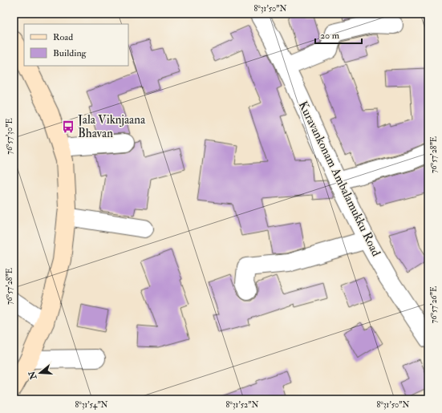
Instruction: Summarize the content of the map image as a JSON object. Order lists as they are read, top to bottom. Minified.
{"streets":{"street":["Kuravankonam Ambalamukku Road"]},"places":{"bus stop":["Jala Viknjaana Bhavan"]},"legend":["Road","Building"],"scale_bar":"20 m","north":"left","coordinates":["8°31'50\"N","76°57'30\"E","76°57'28\"E","76°57'26\"E","8°31'54\"N","8°31'52\"N"]}
